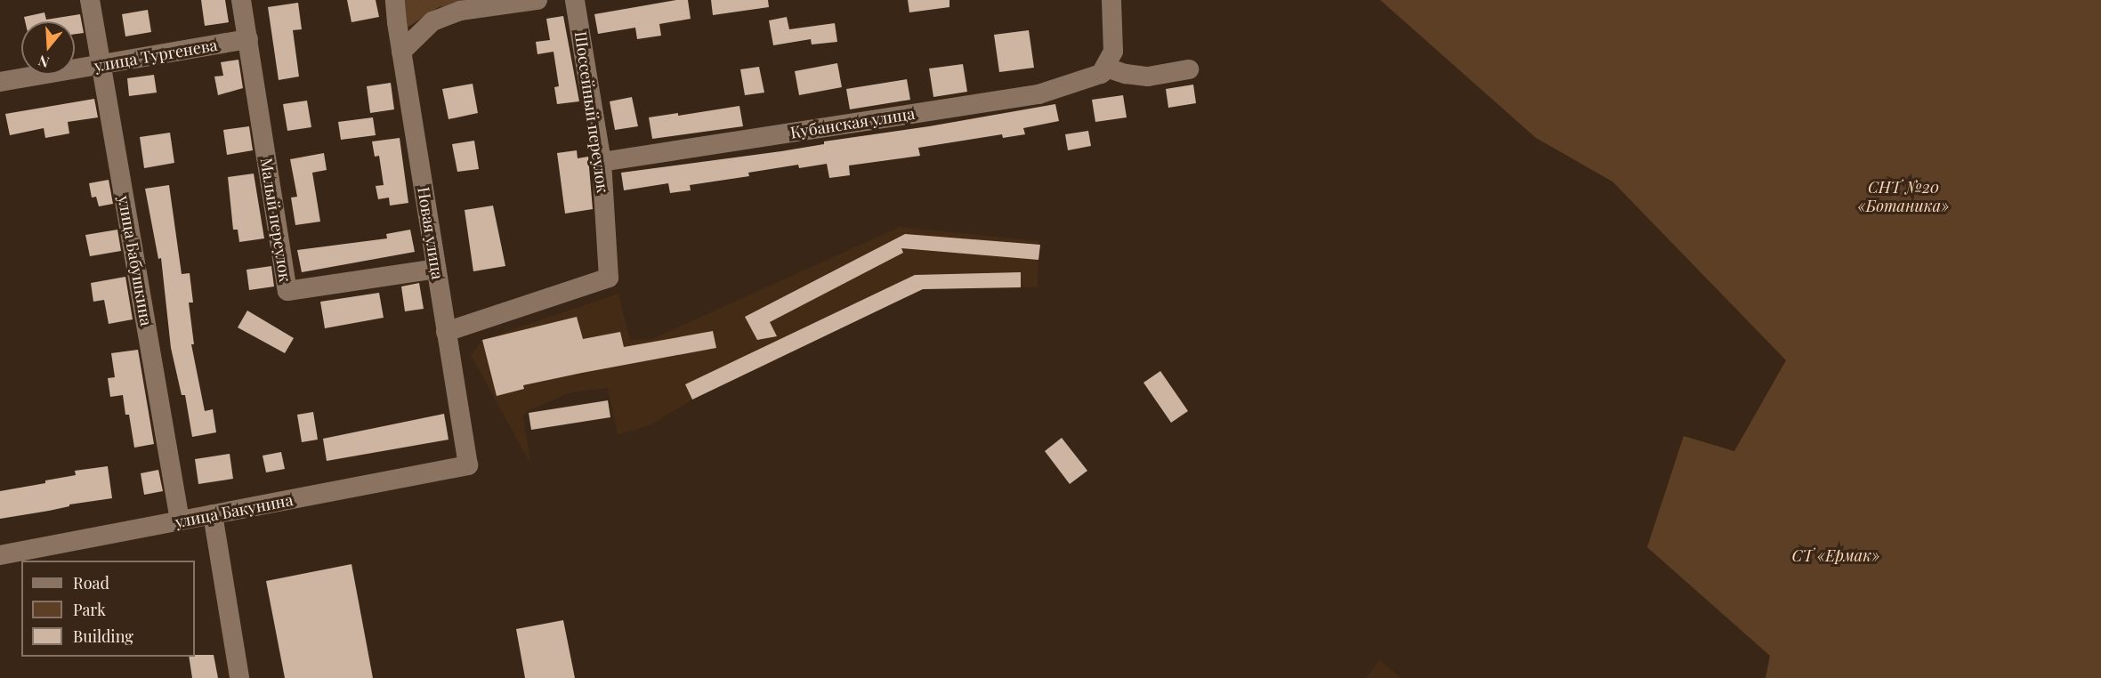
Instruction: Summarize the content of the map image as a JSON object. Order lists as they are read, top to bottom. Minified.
{"streets":{"street":["улица Тургенева","Шоссейный переулок","Кубанская улица","Малый переулок","Новая улица","улица Бабушкина","улица Бакунина"]},"crossings":[["улица Тургенева","Малый переулок"],["улица Тургенева","улица Бабушкина"],["Шоссейный переулок","Кубанская улица"],["Шоссейный переулок","Новая улица"],["Малый переулок","Новая улица"],["Новая улица","улица Бакунина"],["улица Бабушкина","улица Бакунина"]],"parks":["СНТ №20 «Ботаника»","СТ «Ермак»"],"legend":["Road","Park","Building"],"north":"bottom"}
